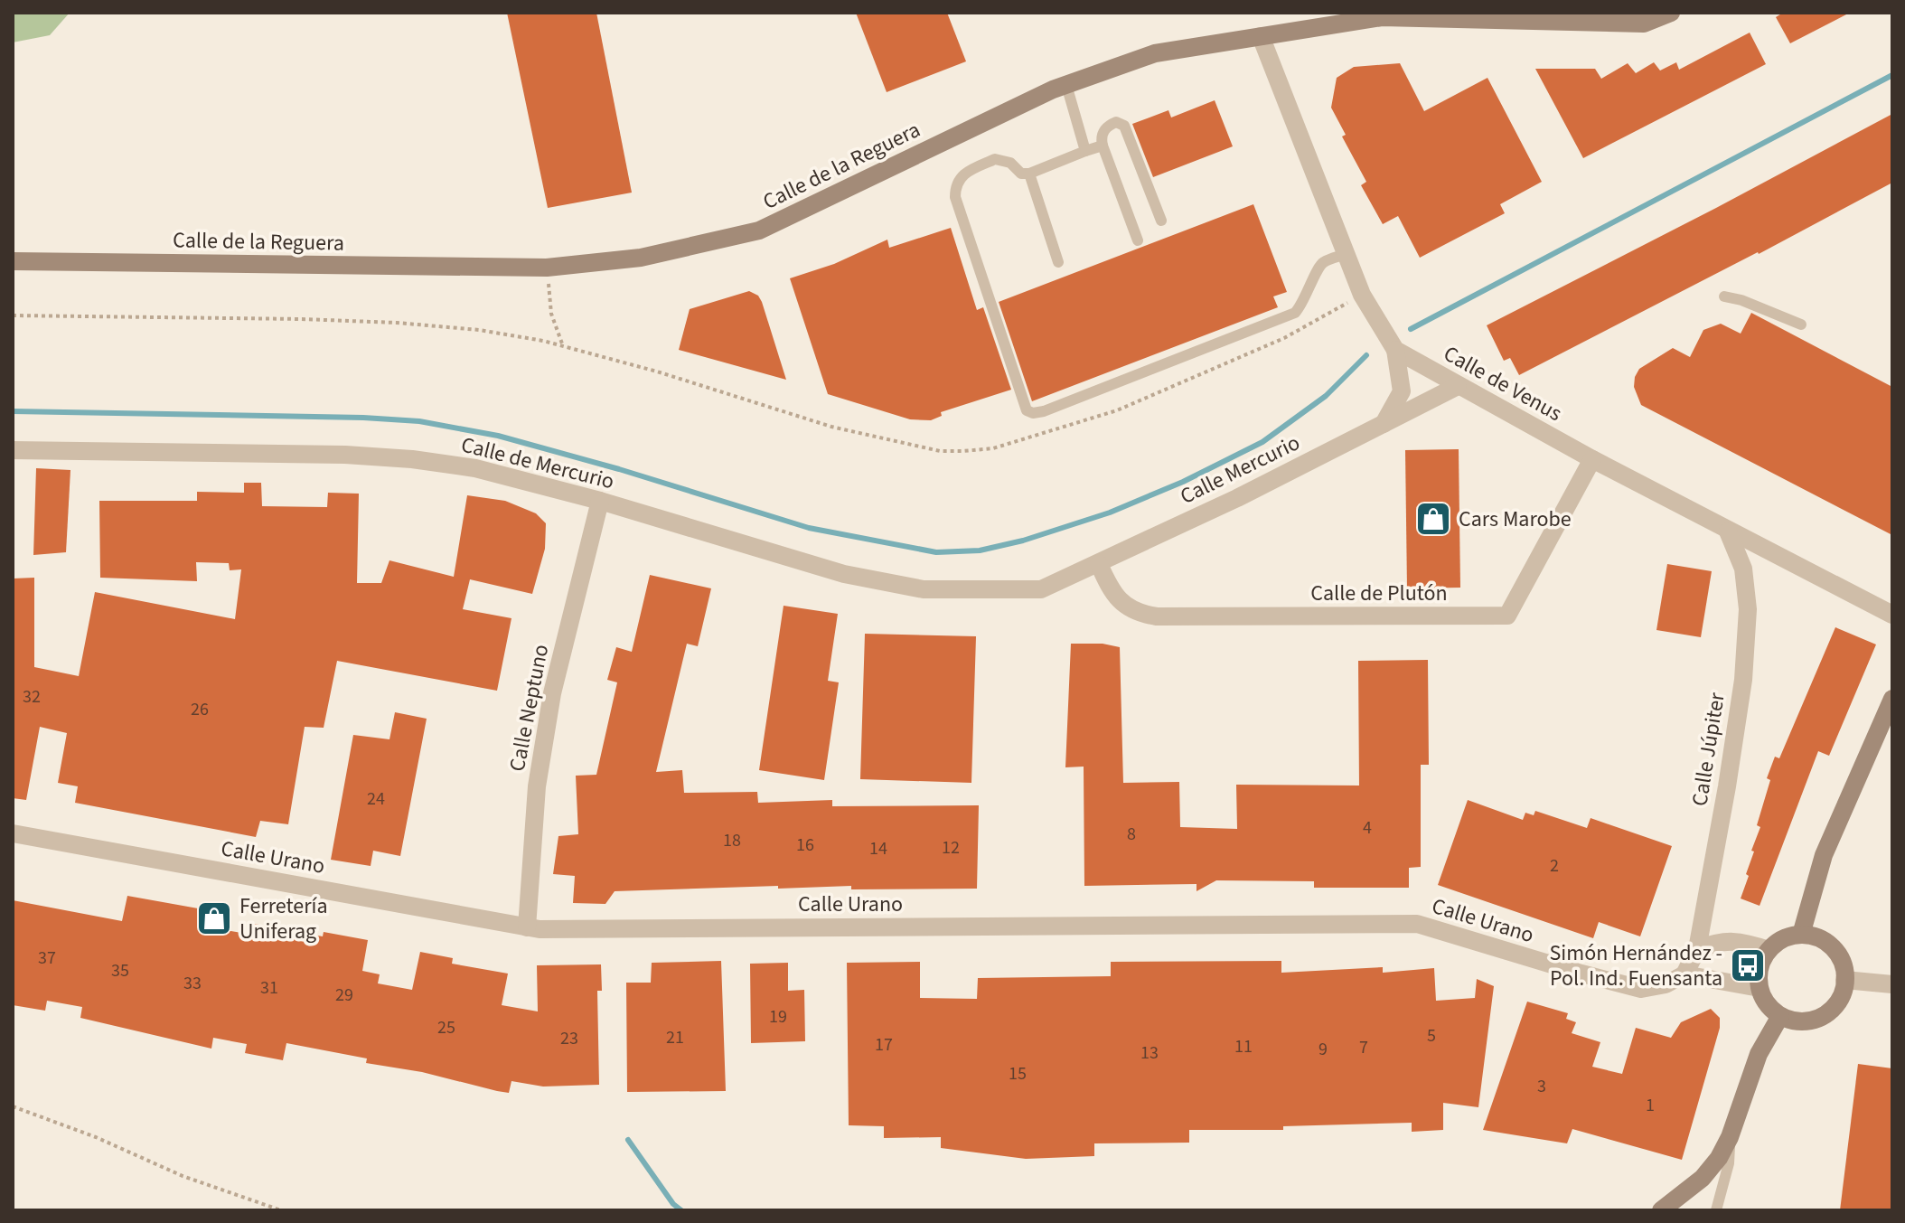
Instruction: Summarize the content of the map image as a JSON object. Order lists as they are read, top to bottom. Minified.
{"streets":{"street":["Calle de la Reguera","Calle de Venus","Calle de Mercurio","Calle Mercurio","Calle de Plutón","Calle Neptuno","Calle Júpiter","Calle Urano"]},"crossings":[["Calle de la Reguera","Calle de Venus"],["Calle de Venus","Calle Mercurio"],["Calle de Venus","Calle de Plutón"],["Calle de Venus","Calle Júpiter"],["Calle de Mercurio","Calle Mercurio"],["Calle de Mercurio","Calle Neptuno"],["Calle Mercurio","Calle de Plutón"],["Calle Neptuno","Calle Urano"],["Calle Júpiter","Calle Urano"]],"places":{"shop":["Cars Marobe","Ferretería Uniferag"],"bus stop":["Simón Hernández - Pol. Ind. Fuensanta"]},"house_numbers":["32","26","24","4","8","18","16","12","14","2","37","35","33","31","29","19","25","5","21","23","17","11","7","9","13","15","3","1"]}
